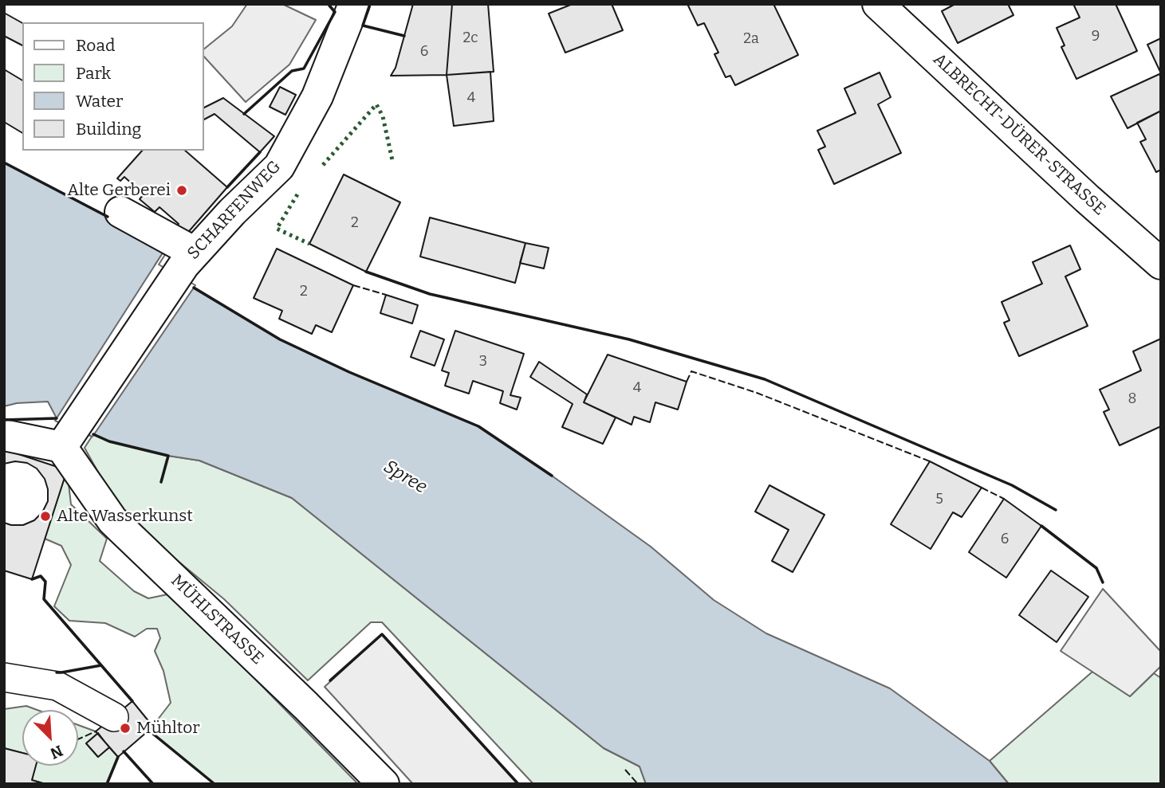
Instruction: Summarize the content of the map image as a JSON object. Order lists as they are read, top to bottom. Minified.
{"streets":{"street":["ALBRECHT-DÜRER-STRASSE","SCHARFENWEG","MÜHLSTRASSE"]},"crossings":[["SCHARFENWEG","MÜHLSTRASSE"]],"water":["Spree"],"places":["Alte Gerberei","Alte Wasserkunst","Mühltor"],"house_numbers":["9","2c","2a","6","4","2","2","3","4","8","5","6"],"legend":["Road","Park","Water","Building"],"north":"bottom right"}
